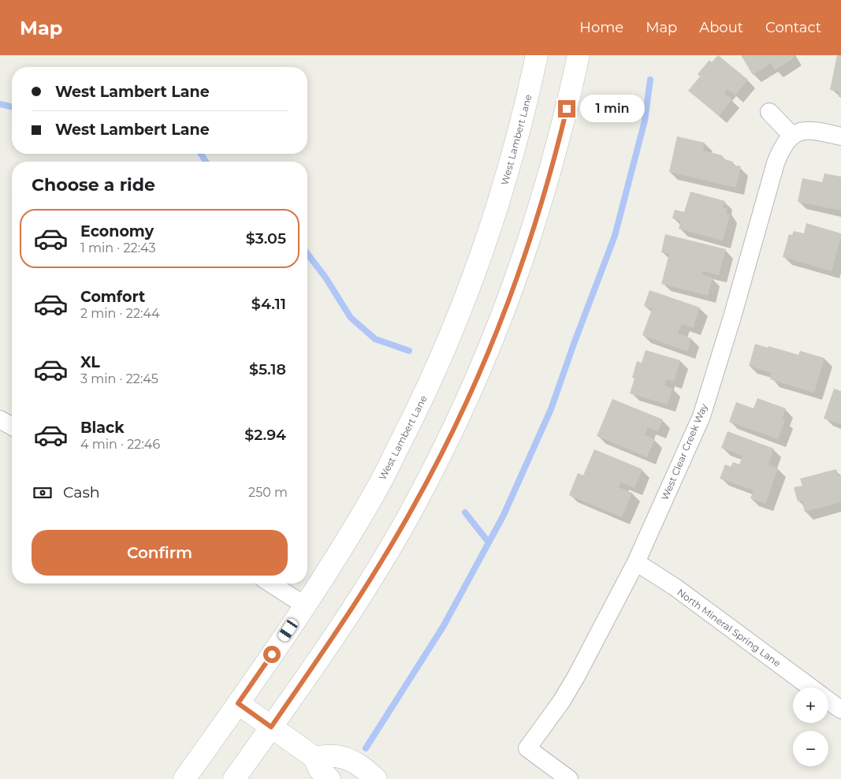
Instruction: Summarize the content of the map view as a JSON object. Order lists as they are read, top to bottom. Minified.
{"streets":{"main road":["West Lambert Lane"],"street":["West Clear Creek Way","North Mineral Spring Lane"]},"crossings":[["West Clear Creek Way","North Mineral Spring Lane"]],"page":{"header":"Map","nav":["Home","Map","About","Contact"],"banner":["West Lambert Lane","West Lambert Lane"],"bubble":"1 min","heading":"Choose a ride","list":[{"name":"Economy","note":"1 min · 22:43","value":"$3.05"},{"name":"Comfort","note":"2 min · 22:44","value":"$4.11"},{"name":"XL","note":"3 min · 22:45","value":"$5.18"},{"name":"Black","note":"4 min · 22:46","value":"$2.94"}],"pay":["Cash","250 m"],"buttons":"Confirm","map_buttons":["+","−"]}}
